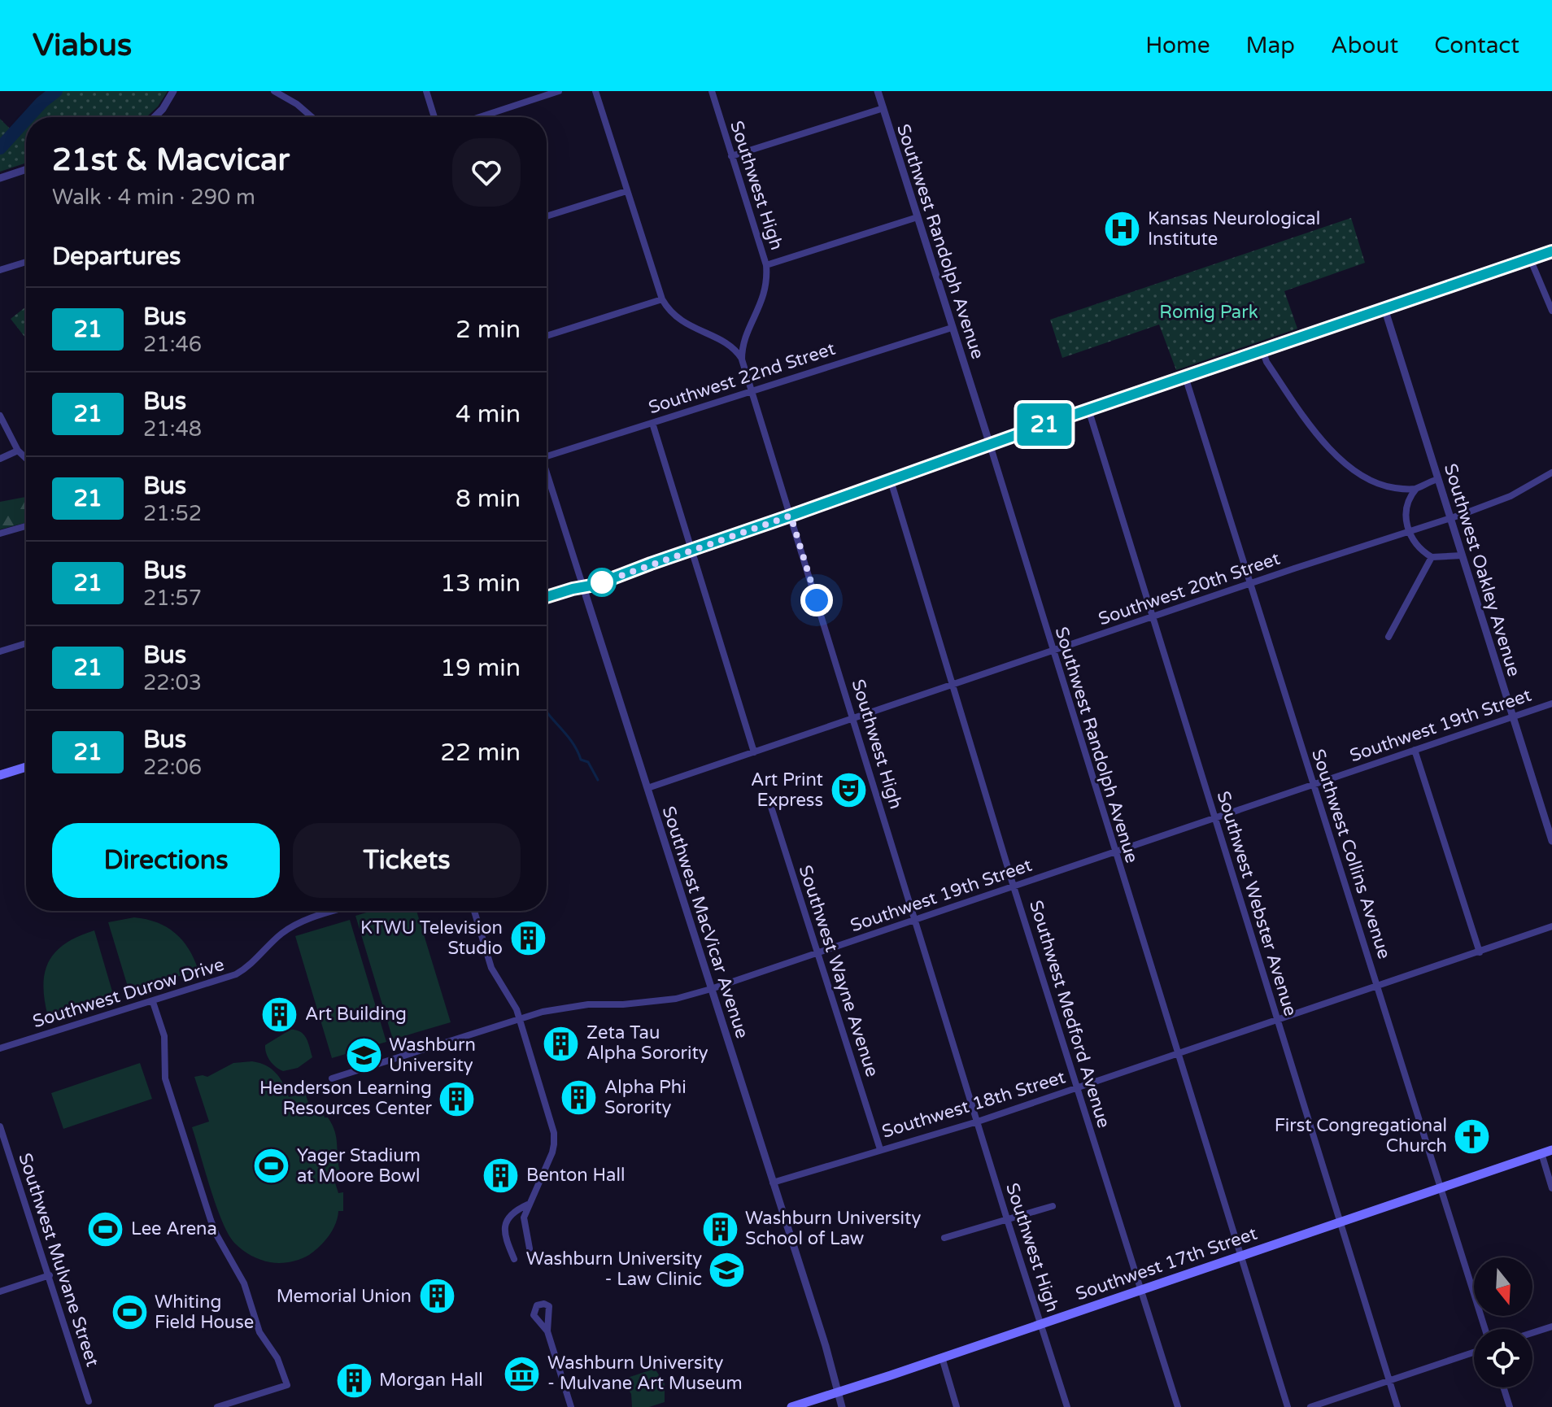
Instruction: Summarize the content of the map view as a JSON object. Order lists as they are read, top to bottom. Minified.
{"streets":{"main road":["Southwest 17th Street"],"street":["Southwest High","Southwest Randolph Avenue","Southwest 22nd Street","Southwest Oakley Avenue","Southwest 20th Street","Southwest 19th Street","Southwest Collins Avenue","Southwest Webster Avenue","Southwest MacVicar Avenue","Southwest Wayne Avenue","Southwest Durow Drive","Southwest Medford Avenue","Southwest 18th Street","Southwest Mulvane Street"]},"crossings":[["Southwest High","Southwest 22nd Street"],["Southwest High","Southwest 20th Street"],["Southwest High","Southwest 19th Street"],["Southwest High","Southwest 18th Street"],["Southwest High","Southwest 17th Street"],["Southwest Randolph Avenue","Southwest 22nd Street"],["Southwest Randolph Avenue","Southwest 20th Street"],["Southwest Randolph Avenue","Southwest 19th Street"],["Southwest Randolph Avenue","Southwest 18th Street"],["Southwest Randolph Avenue","Southwest 17th Street"],["Southwest Oakley Avenue","Southwest 20th Street"],["Southwest Oakley Avenue","Southwest 19th Street"],["Southwest 20th Street","Southwest Collins Avenue"],["Southwest 20th Street","Southwest Webster Avenue"],["Southwest 20th Street","Southwest MacVicar Avenue"],["Southwest 20th Street","Southwest Medford Avenue"],["Southwest 19th Street","Southwest Collins Avenue"],["Southwest 19th Street","Southwest Webster Avenue"],["Southwest 19th Street","Southwest MacVicar Avenue"],["Southwest 19th Street","Southwest Wayne Avenue"],["Southwest 19th Street","Southwest Medford Avenue"],["Southwest Collins Avenue","Southwest 18th Street"],["Southwest Collins Avenue","Southwest 17th Street"],["Southwest Webster Avenue","Southwest 18th Street"],["Southwest Webster Avenue","Southwest 17th Street"],["Southwest MacVicar Avenue","Southwest 18th Street"],["Southwest MacVicar Avenue","Southwest 17th Street"],["Southwest Wayne Avenue","Southwest 18th Street"],["Southwest Medford Avenue","Southwest 18th Street"],["Southwest Medford Avenue","Southwest 17th Street"]],"parks":["Romig Park"],"places":{"hospital":["Kansas Neurological Institute"],"theatre":["Art Print Express"],"building":["KTWU Television Studio","Art Building","Zeta Tau Alpha Sorority","Alpha Phi Sorority","Henderson Learning Resources Center","Benton Hall","Washburn University School of Law","Memorial Union","Morgan Hall"],"school or university":["Washburn University","Washburn University - Law Clinic"],"church":["First Congregational Church"],"sports":["Yager Stadium at Moore Bowl","Lee Arena","Whiting Field House"],"museum":["Washburn University - Mulvane Art Museum"]},"lines":["bus line 21"],"north":"bottom","page":{"header":"Viabus","nav":["Home","Map","About","Contact"],"on_map":"21","heading":[["21st & Macvicar","Walk · 4 min · 290 m"],"Departures"],"list":[{"mark":"21","name":"Bus","note":"21:46","value":"2 min"},{"mark":"21","name":"Bus","note":"21:48","value":"4 min"},{"mark":"21","name":"Bus","note":"21:52","value":"8 min"},{"mark":"21","name":"Bus","note":"21:57","value":"13 min"},{"mark":"21","name":"Bus","note":"22:03","value":"19 min"},{"mark":"21","name":"Bus","note":"22:06","value":"22 min"}],"buttons":["Directions","Tickets"]}}
